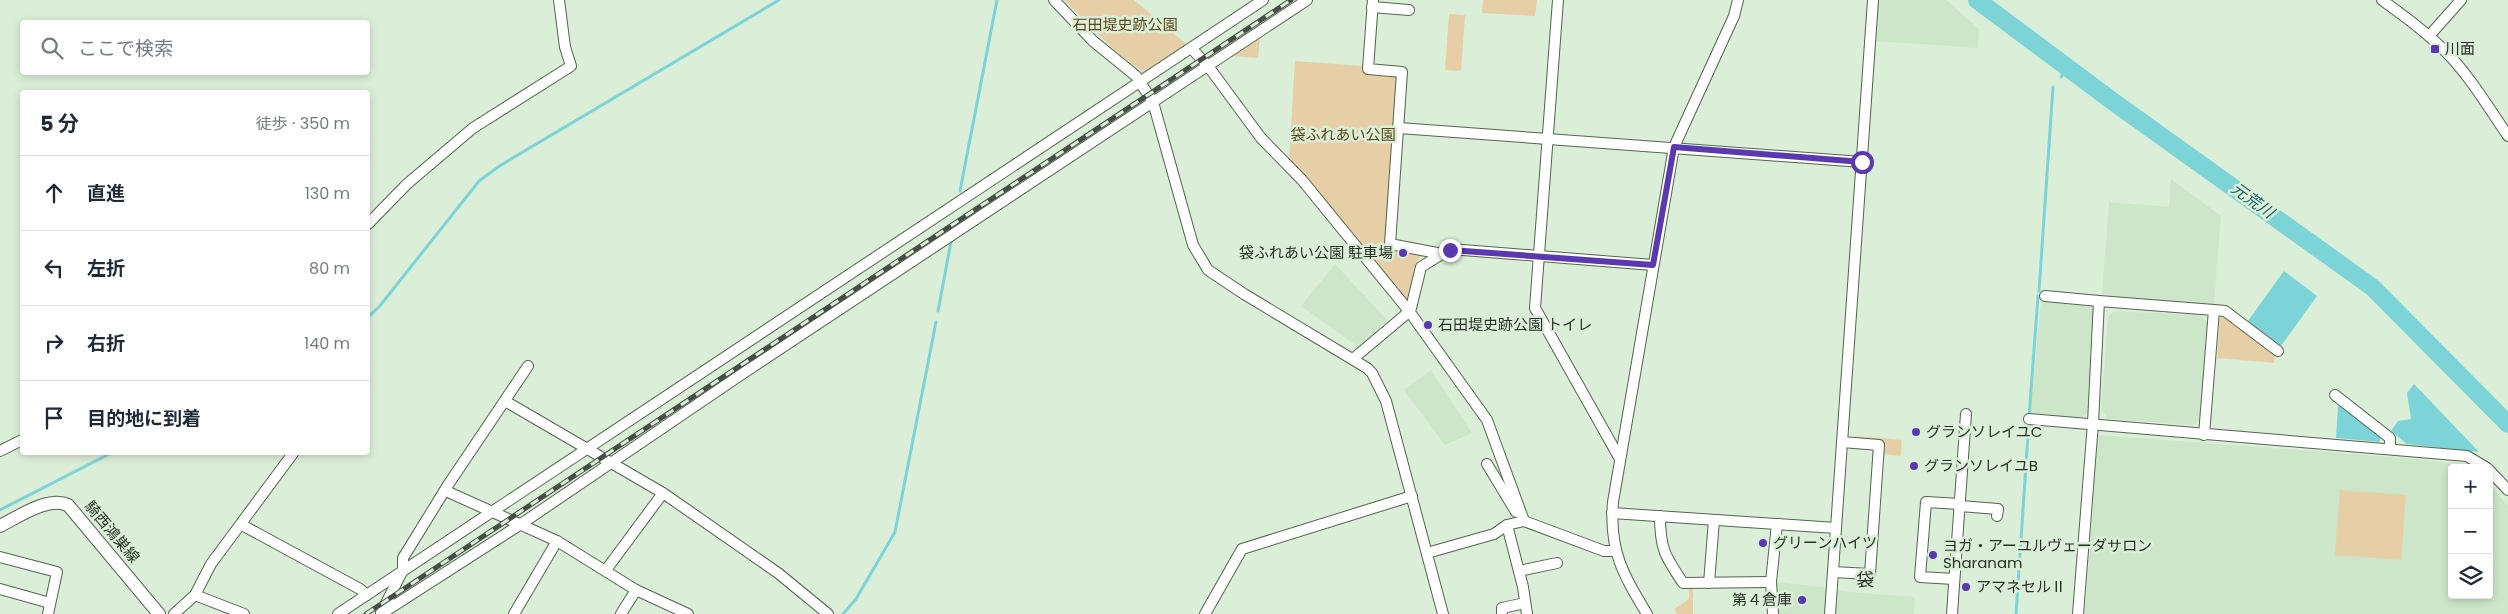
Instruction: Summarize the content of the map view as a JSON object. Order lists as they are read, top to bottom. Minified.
{"streets":{"main road":["騎西鴻巣線"]},"districts":["袋"],"water":["元荒川"],"parks":["石田堤史跡公園","袋ふれあい公園"],"places":{"transit":["川面"],"other":["袋ふれあい公園 駐車場","石田堤史跡公園 トイレ","グランソレイユC","グランソレイユB","グリーンハイツ","ヨガ・アーユルヴェーダサロン Sharanam","アマネセルⅡ","第４倉庫"]},"page":{"search":"ここで検索","heading":["5 分","徒歩 · 350 m"],"list":[["直進","130 m"],["左折","80 m"],["右折","140 m"],"目的地に到着"],"map_buttons":["+","−"]}}
